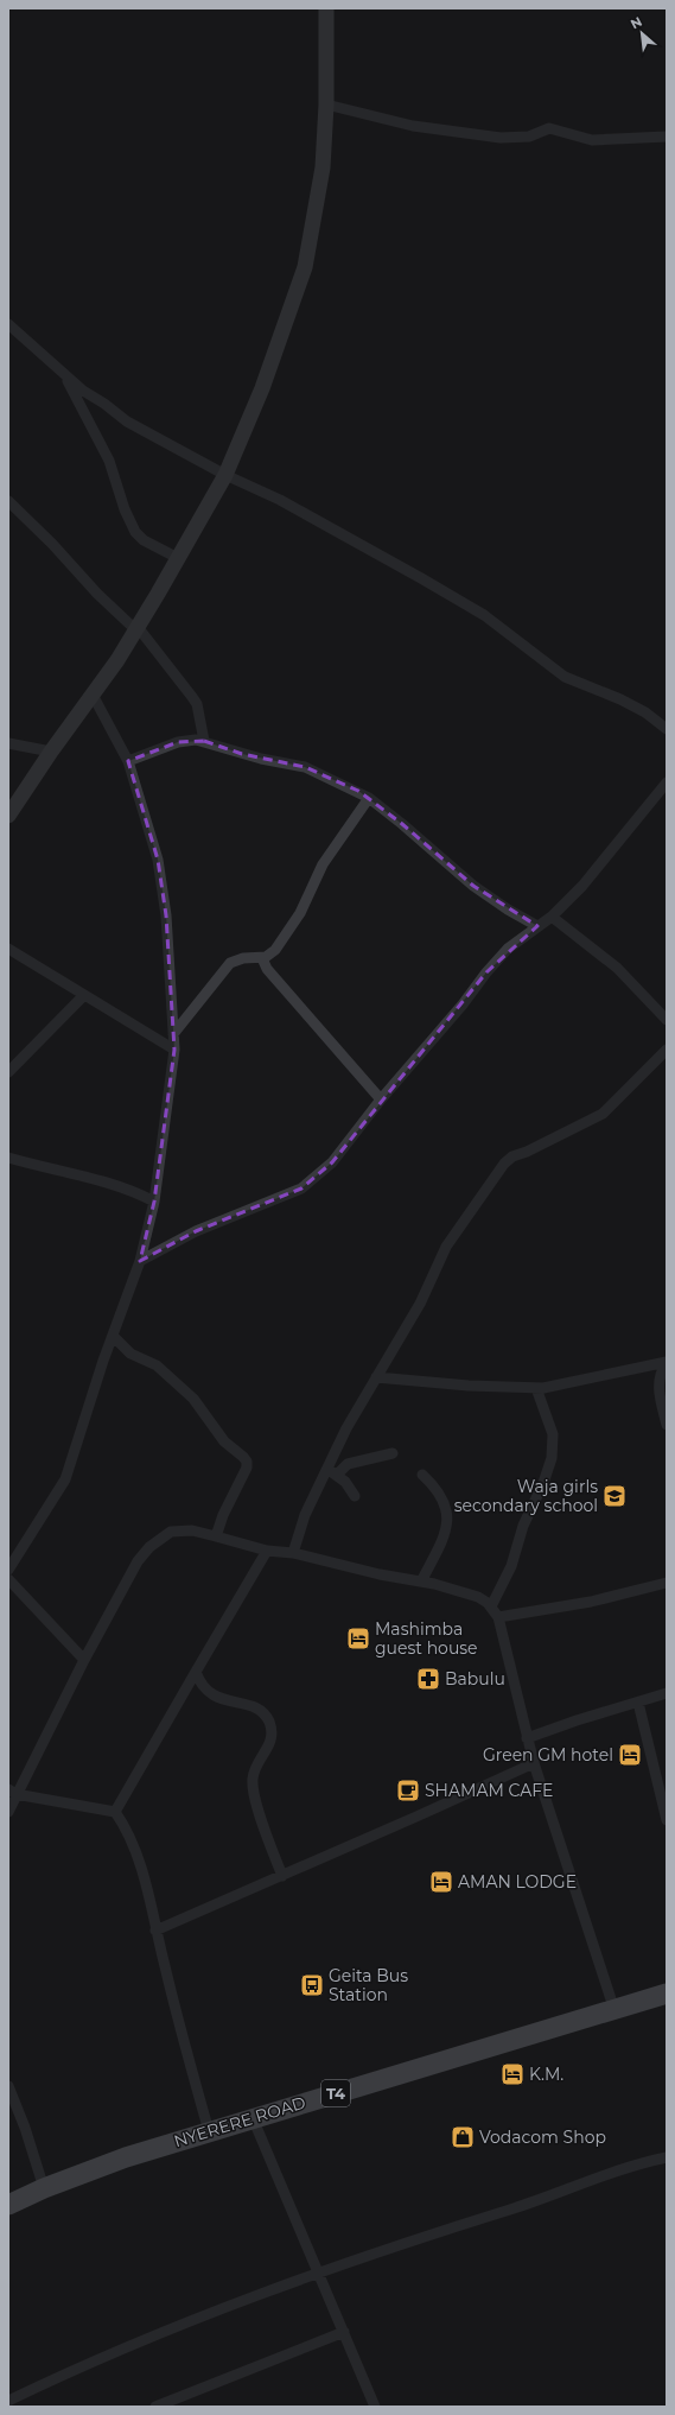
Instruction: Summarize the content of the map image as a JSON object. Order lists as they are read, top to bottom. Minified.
{"streets":{"highway":["T4","NYERERE ROAD"]},"places":{"school or university":["Waja girls secondary school"],"hotel":["Mashimba guest house","Green GM hotel","AMAN LODGE","K.M."],"pharmacy":["Babulu"],"cafe":["SHAMAM CAFE"],"bus stop":["Geita Bus Station"],"shop":["Vodacom Shop"]},"north":"top left"}
